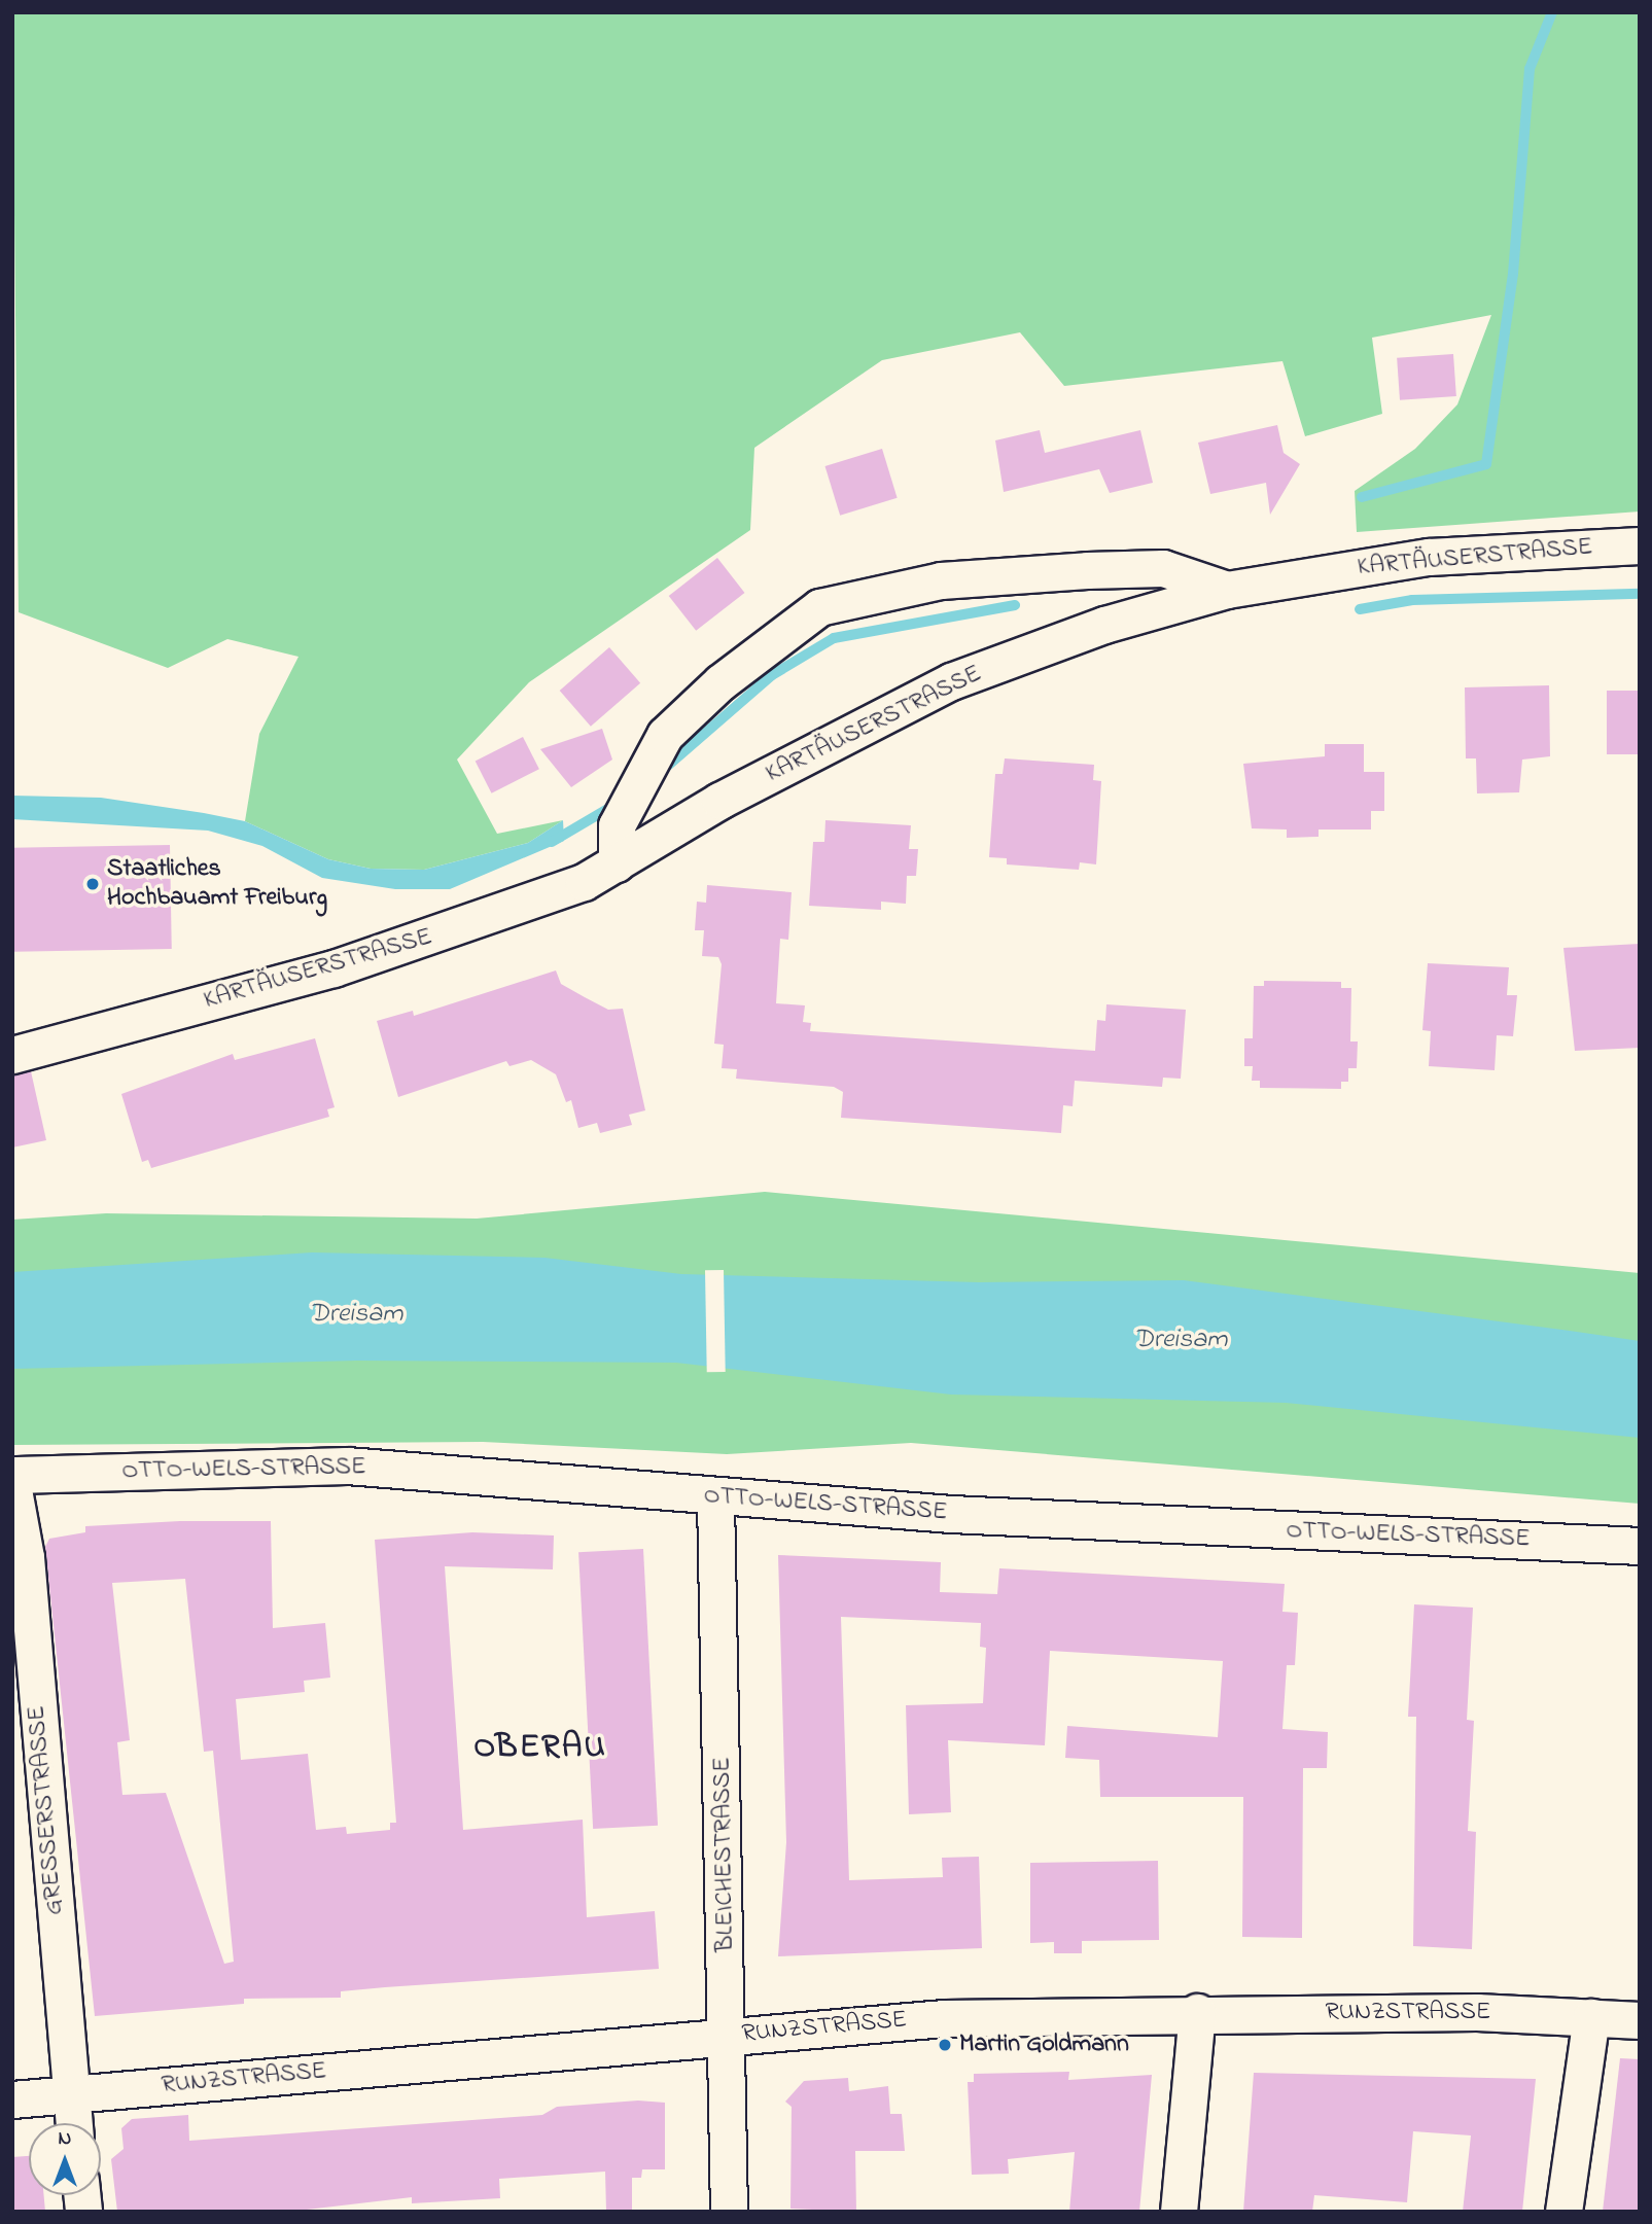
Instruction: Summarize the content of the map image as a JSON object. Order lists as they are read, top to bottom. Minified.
{"streets":{"street":["KARTÄUSERSTRASSE","OTTO-WELS-STRASSE","GRESSERSTRASSE","BLEICHESTRASSE","RUNZSTRASSE"]},"crossings":[["OTTO-WELS-STRASSE","BLEICHESTRASSE"],["GRESSERSTRASSE","RUNZSTRASSE"],["BLEICHESTRASSE","RUNZSTRASSE"]],"districts":["OBERAU"],"water":["Dreisam"],"places":["Staatliches Hochbauamt Freiburg","Martin Goldmann"],"north":"top"}
